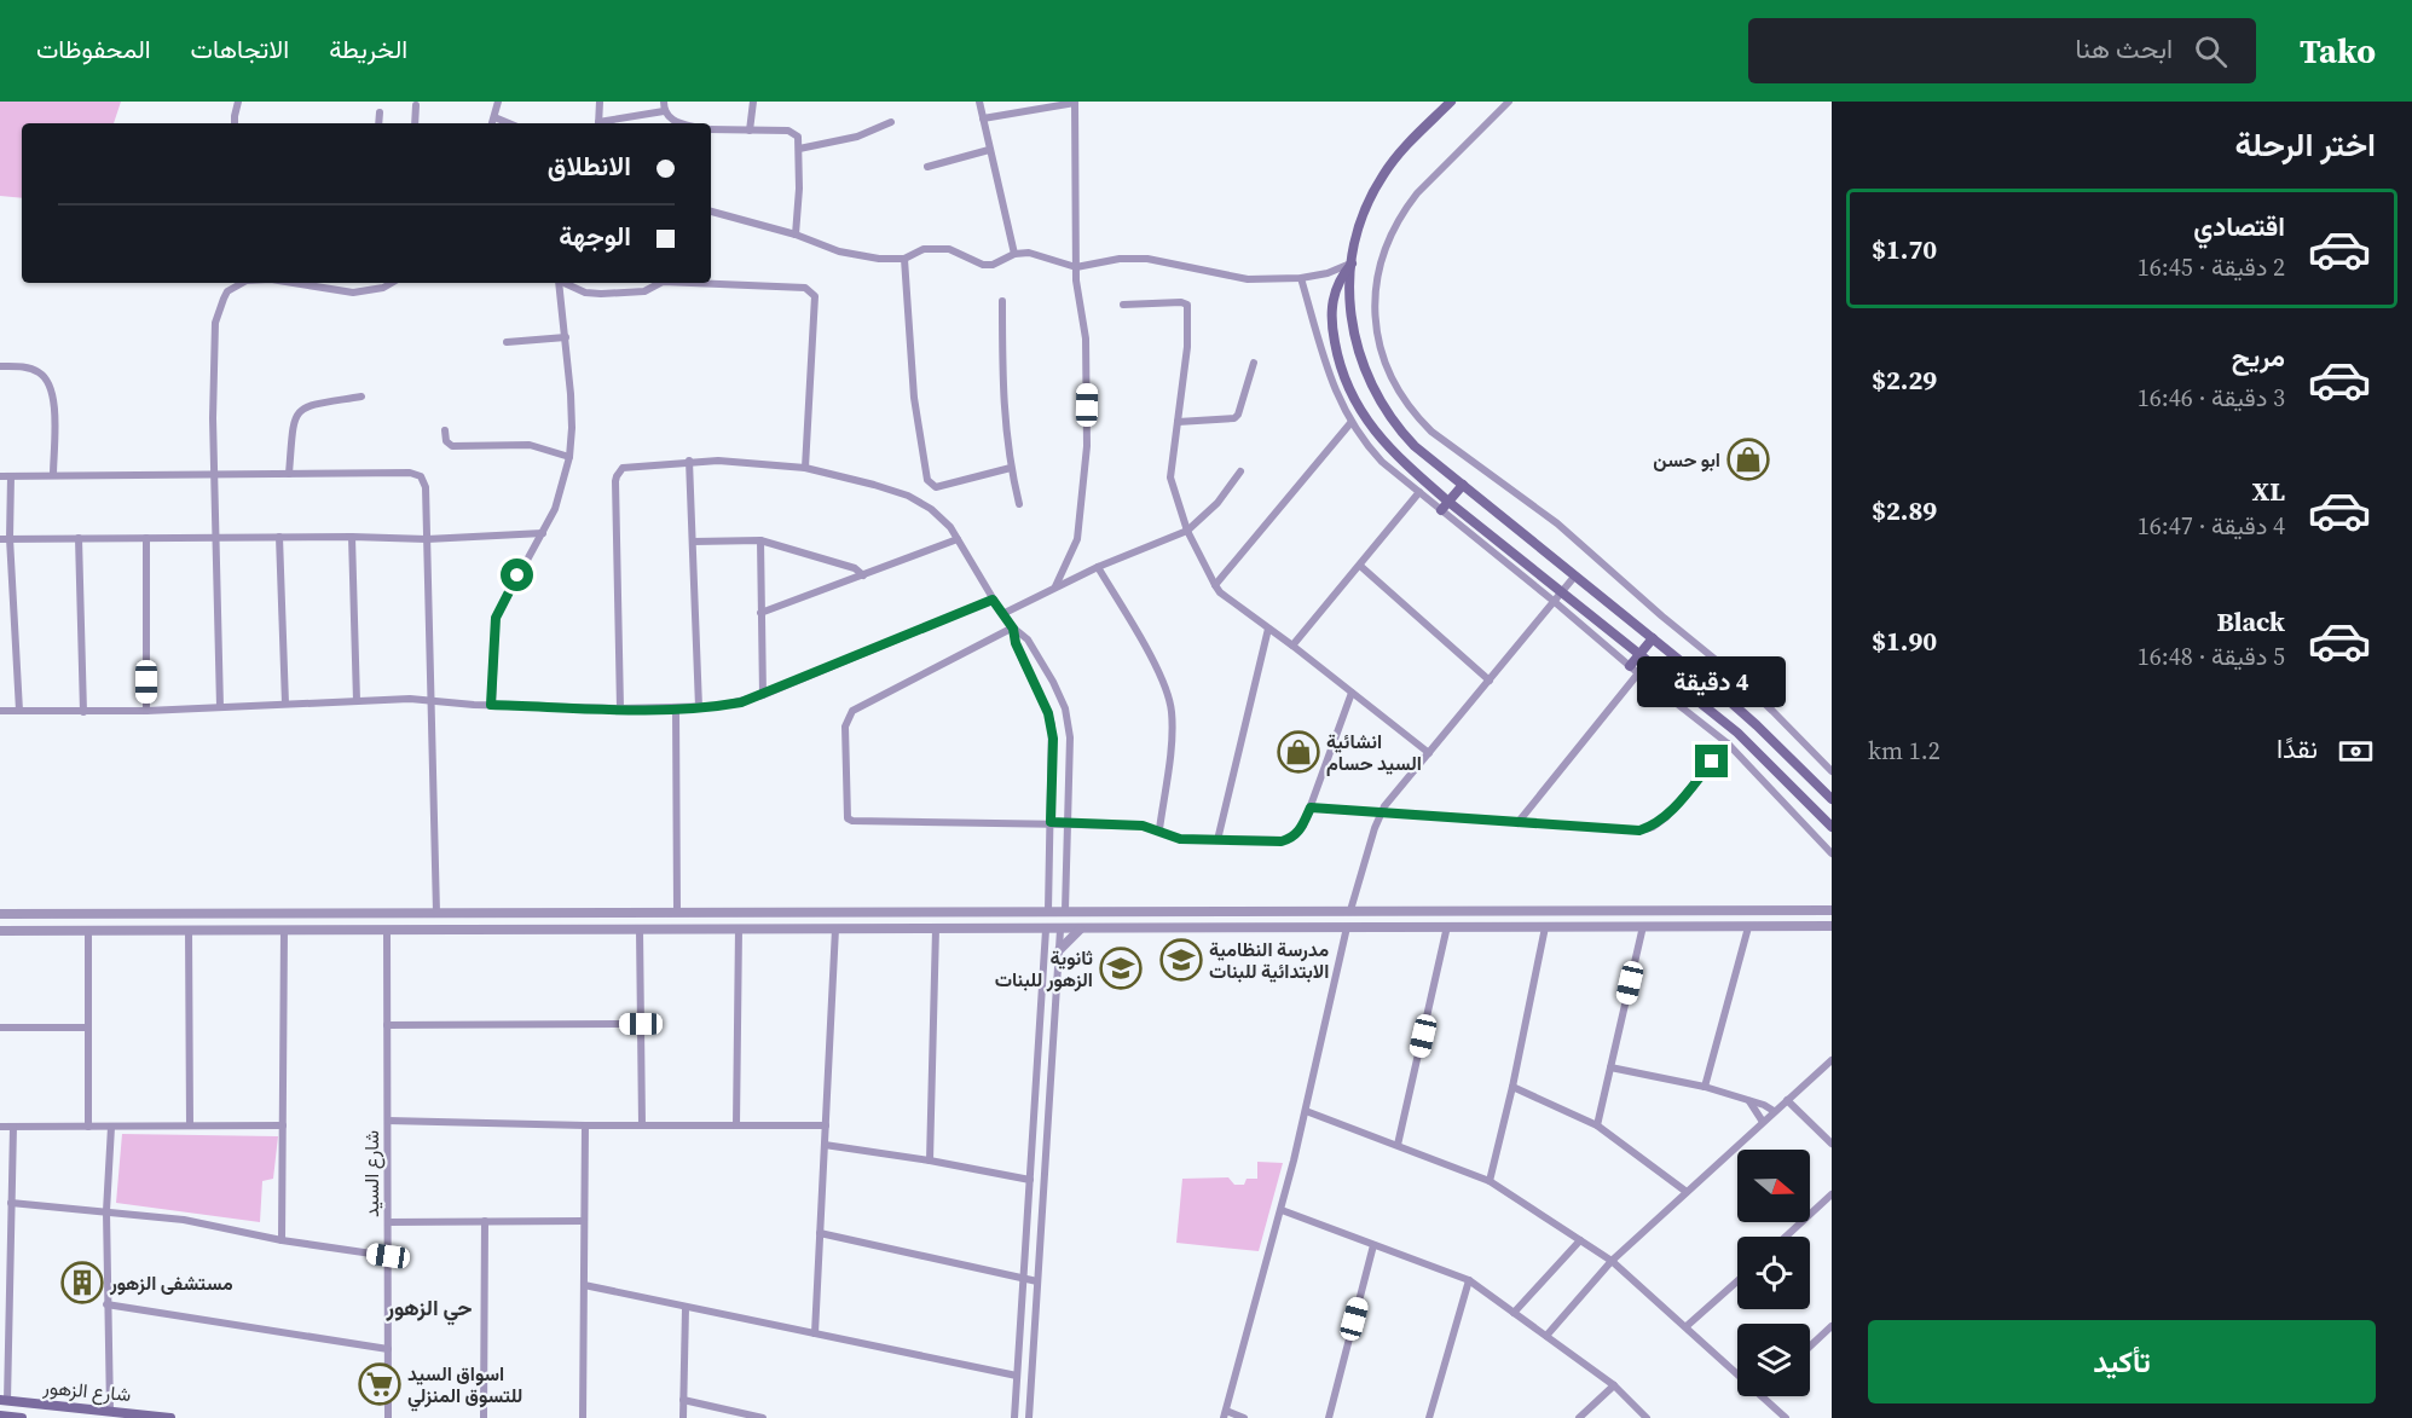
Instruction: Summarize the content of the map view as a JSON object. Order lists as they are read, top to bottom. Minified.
{"streets":{"main road":["شارع الزهور"],"street":["شارع السيد"]},"districts":["حي الزهور"],"places":{"shop":["ابو حسن","انشائية السيد حسام"],"school or university":["مدرسة النظامية الابتدائية للبنات","ثانوية الزهور للبنات"],"building":["مستشفى الزهور"],"supermarket":["اسواق السيد للتسوق المنزلي"]},"north":"right","page":{"header":"Tako","search":"ابحث هنا","nav":["الخريطة","الاتجاهات","المحفوظات"],"heading":"اختر الرحلة","banner":["الانطلاق","الوجهة"],"list":[{"name":"اقتصادي","note":"2 دقيقة · 16:45","value":"$1.70"},{"name":"مريح","note":"3 دقيقة · 16:46","value":"$2.29"},{"name":"XL","note":"4 دقيقة · 16:47","value":"$2.89"},{"name":"Black","note":"5 دقيقة · 16:48","value":"$1.90"}],"bubble":"4 دقيقة","pay":["نقدًا","1.2 km"],"buttons":"تأكيد"}}
